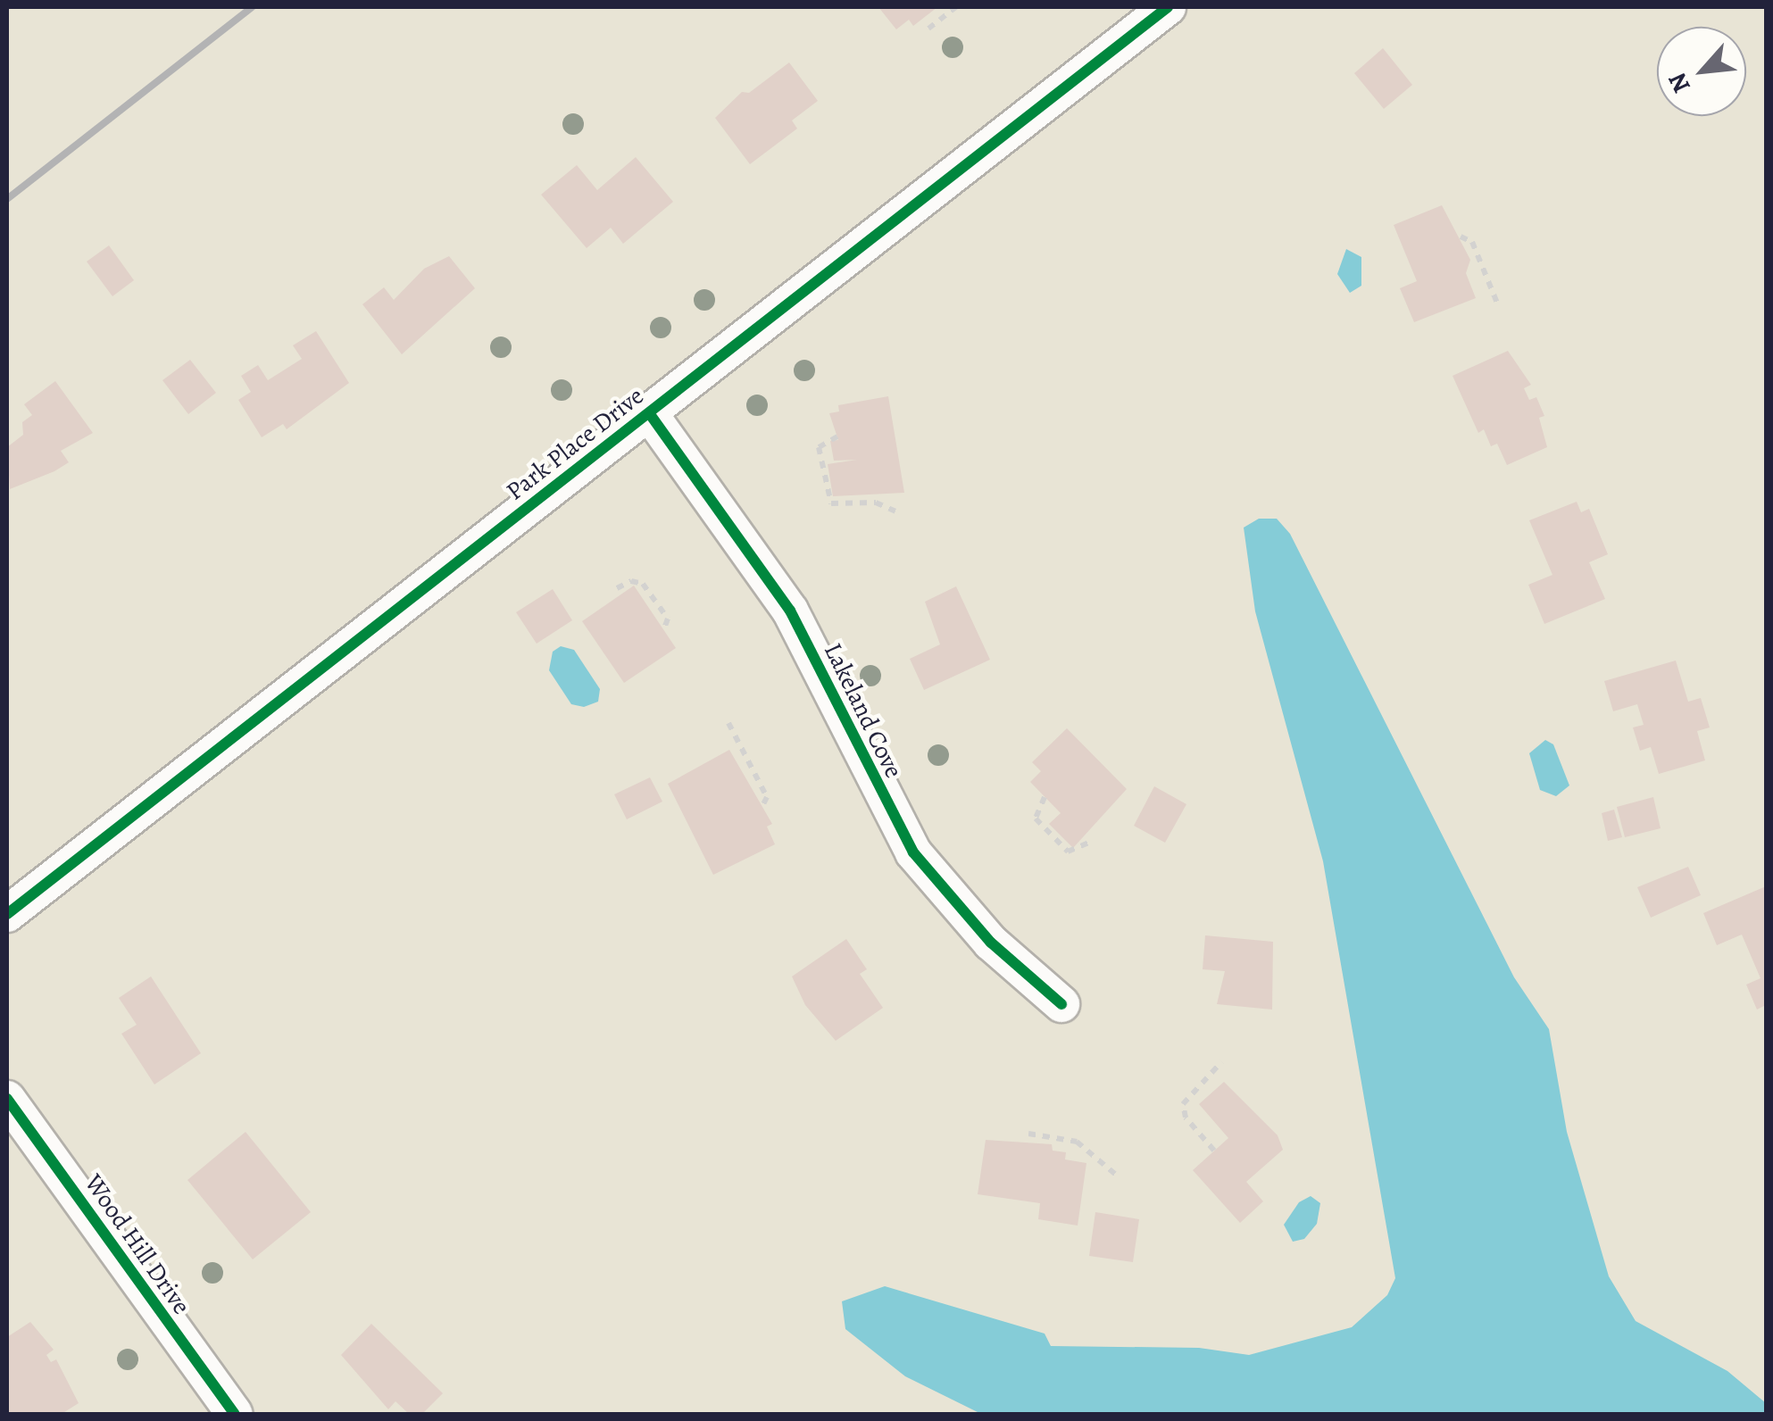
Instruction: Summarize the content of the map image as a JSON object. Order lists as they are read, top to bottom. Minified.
{"streets":{"street":["Park Place Drive","Lakeland Cove","Wood Hill Drive"]},"crossings":[["Park Place Drive","Lakeland Cove"]],"north":"bottom left"}
